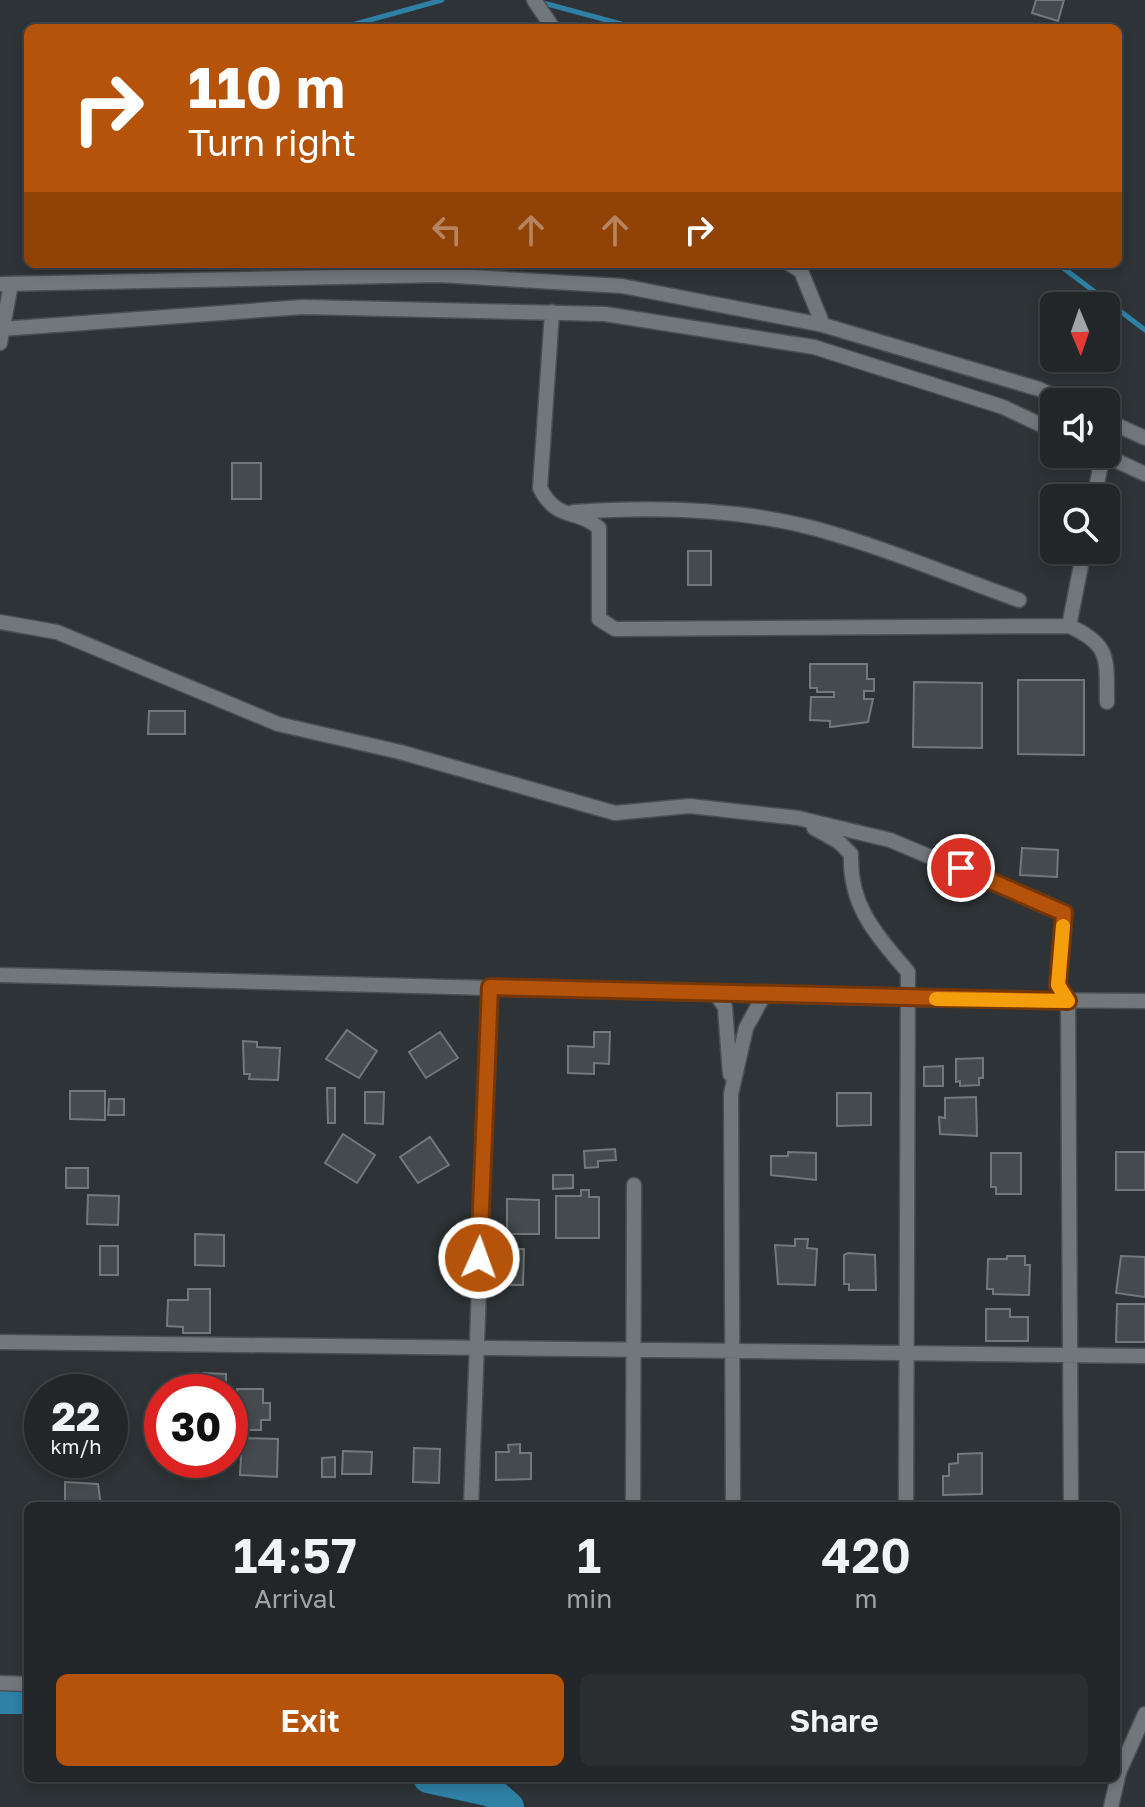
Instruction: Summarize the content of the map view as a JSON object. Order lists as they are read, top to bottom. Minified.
{"north":"bottom","page":{"turn":["110 m","Turn right"],"speed":"22 km/h","limit":"30","eta":["14:57","Arrival","1","min","420","m"],"buttons":["Exit","Share"]}}
